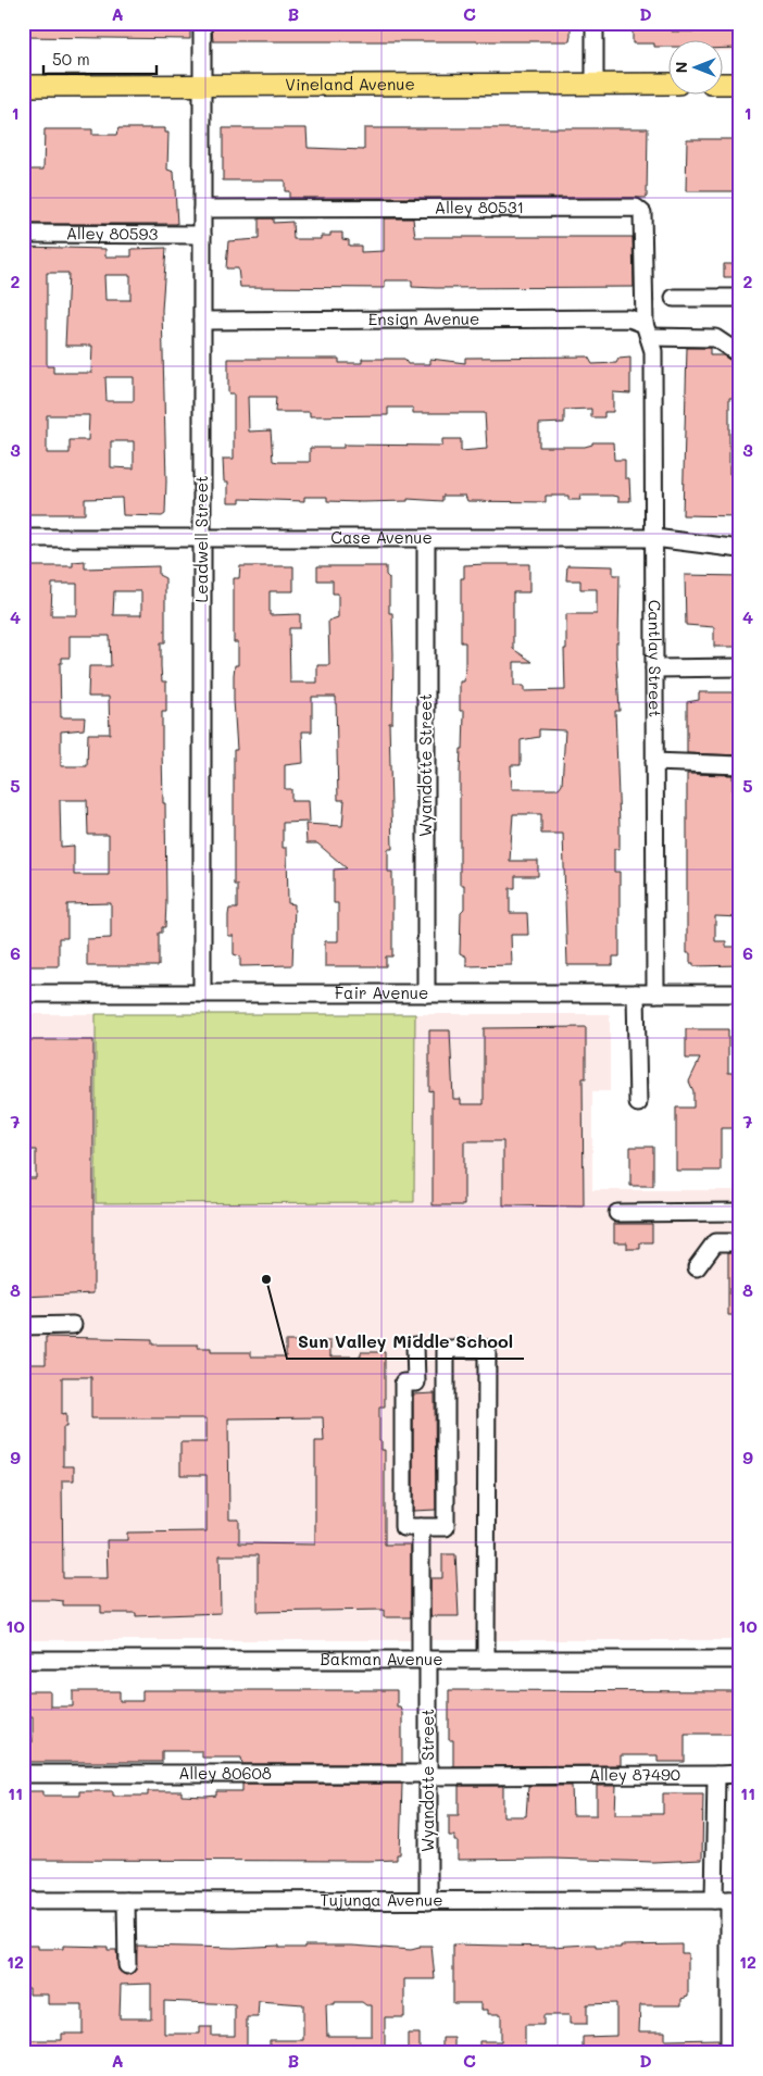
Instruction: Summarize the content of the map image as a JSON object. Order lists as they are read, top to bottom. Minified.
{"streets":{"main road":["Vineland Avenue"],"street":["Alley 80531","Alley 80593","Ensign Avenue","Case Avenue","Leadwell Street","Cantlay Street","Wyandotte Street","Fair Avenue","Bakman Avenue","Alley 80608","Alley 87490","Tujunga Avenue"]},"crossings":[["Vineland Avenue","Leadwell Street"],["Alley 80531","Ensign Avenue"],["Alley 80531","Leadwell Street"],["Alley 80531","Cantlay Street"],["Alley 80593","Leadwell Street"],["Ensign Avenue","Leadwell Street"],["Ensign Avenue","Cantlay Street"],["Case Avenue","Leadwell Street"],["Case Avenue","Cantlay Street"],["Case Avenue","Wyandotte Street"],["Leadwell Street","Fair Avenue"],["Cantlay Street","Fair Avenue"],["Wyandotte Street","Fair Avenue"],["Wyandotte Street","Bakman Avenue"],["Wyandotte Street","Alley 80608"],["Wyandotte Street","Alley 87490"],["Wyandotte Street","Tujunga Avenue"],["Alley 80608","Alley 87490"]],"places":["Sun Valley Middle School"],"scale_bar":"50 m","north":"left","grid":{"columns":["A","B","C","D"],"rows":["1","2","3","4","5","6","7","8","9","10","11","12"]}}
